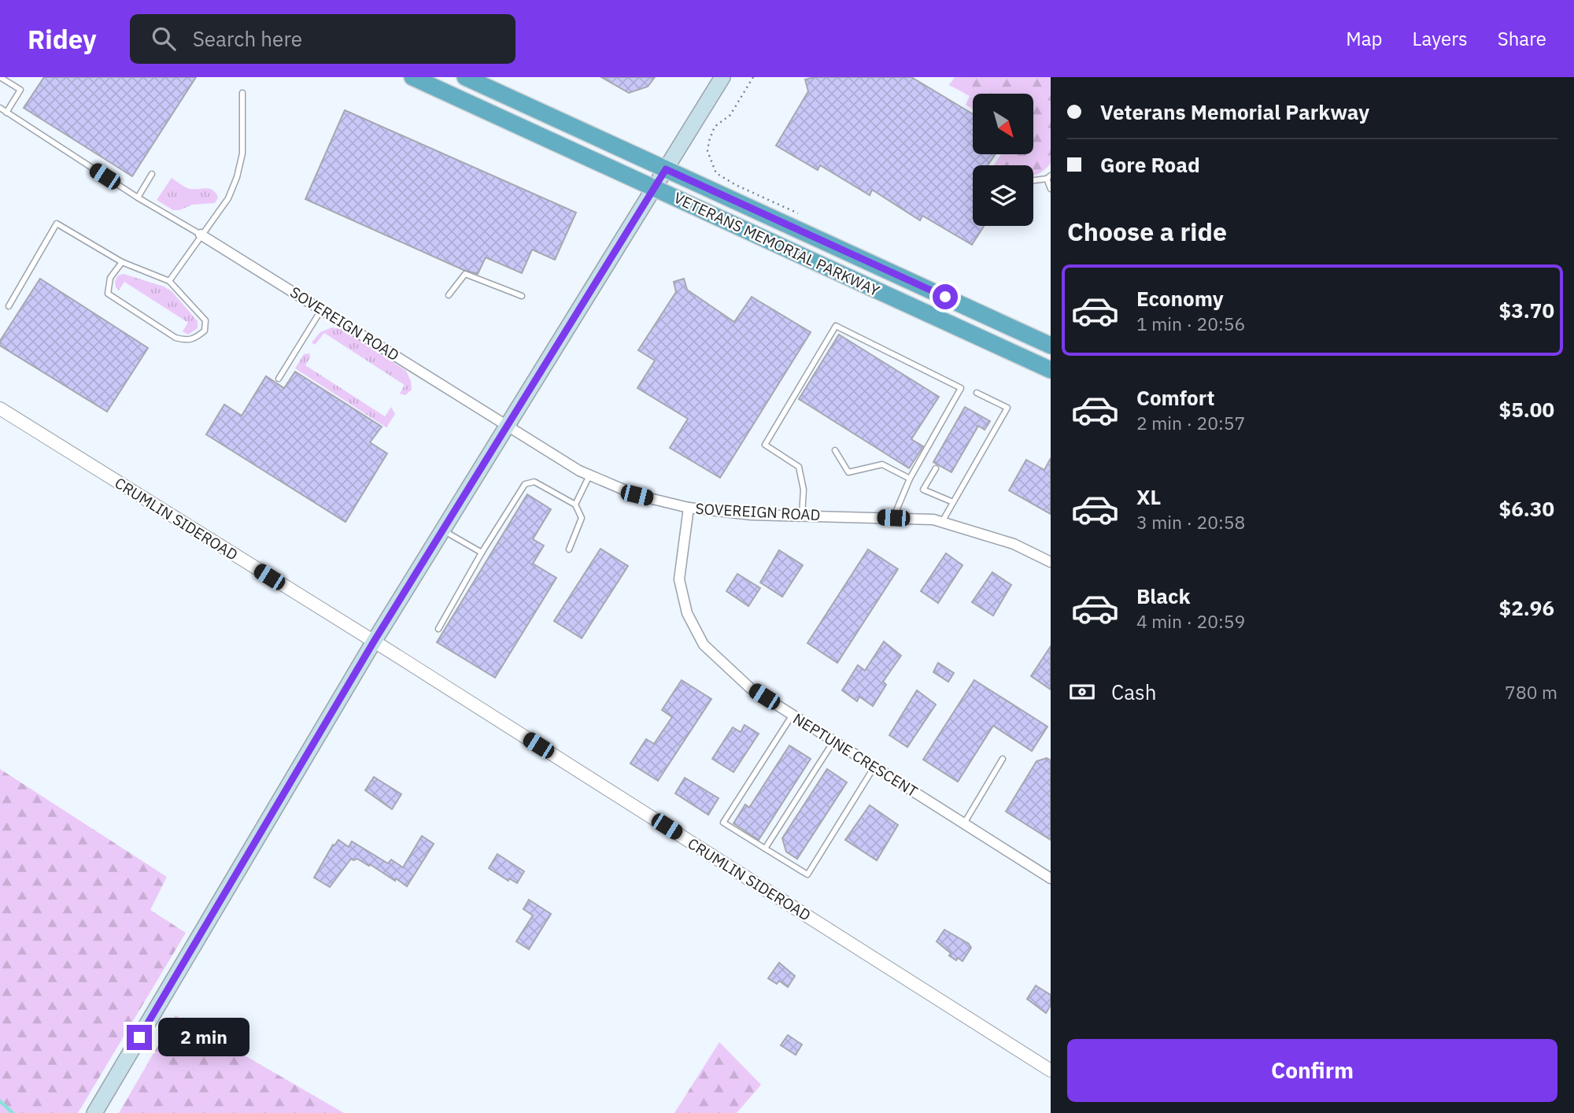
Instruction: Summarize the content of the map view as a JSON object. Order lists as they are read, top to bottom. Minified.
{"streets":{"highway":["VETERANS MEMORIAL PARKWAY"],"street":["SOVEREIGN ROAD","CRUMLIN SIDEROAD","NEPTUNE CRESCENT"]},"crossings":[["SOVEREIGN ROAD","NEPTUNE CRESCENT"]],"north":"bottom right","page":{"header":"Ridey","search":"Search here","nav":["Map","Layers","Share"],"banner":["Veterans Memorial Parkway","Gore Road"],"heading":"Choose a ride","list":[{"name":"Economy","note":"1 min · 20:56","value":"$3.70"},{"name":"Comfort","note":"2 min · 20:57","value":"$5.00"},{"name":"XL","note":"3 min · 20:58","value":"$6.30"},{"name":"Black","note":"4 min · 20:59","value":"$2.96"}],"pay":["Cash","780 m"],"bubble":"2 min","buttons":"Confirm"}}
